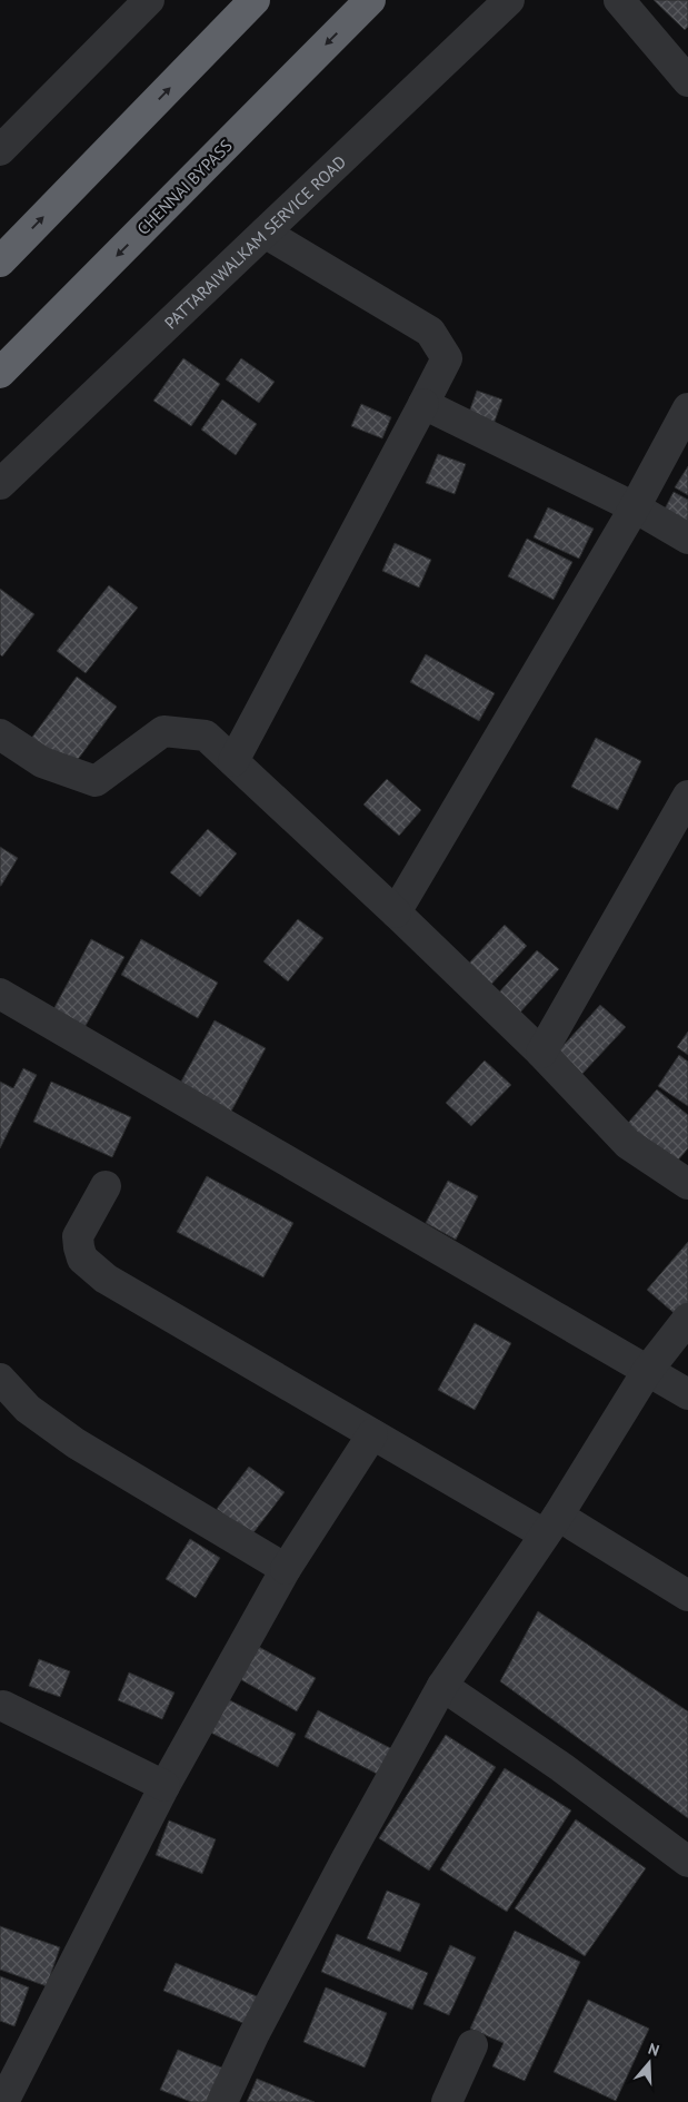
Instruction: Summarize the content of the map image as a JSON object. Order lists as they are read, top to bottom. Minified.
{"streets":{"highway":["CHENNAI BYPASS"],"street":["PATTARAIWALKAM SERVICE ROAD"]},"north":"top"}
